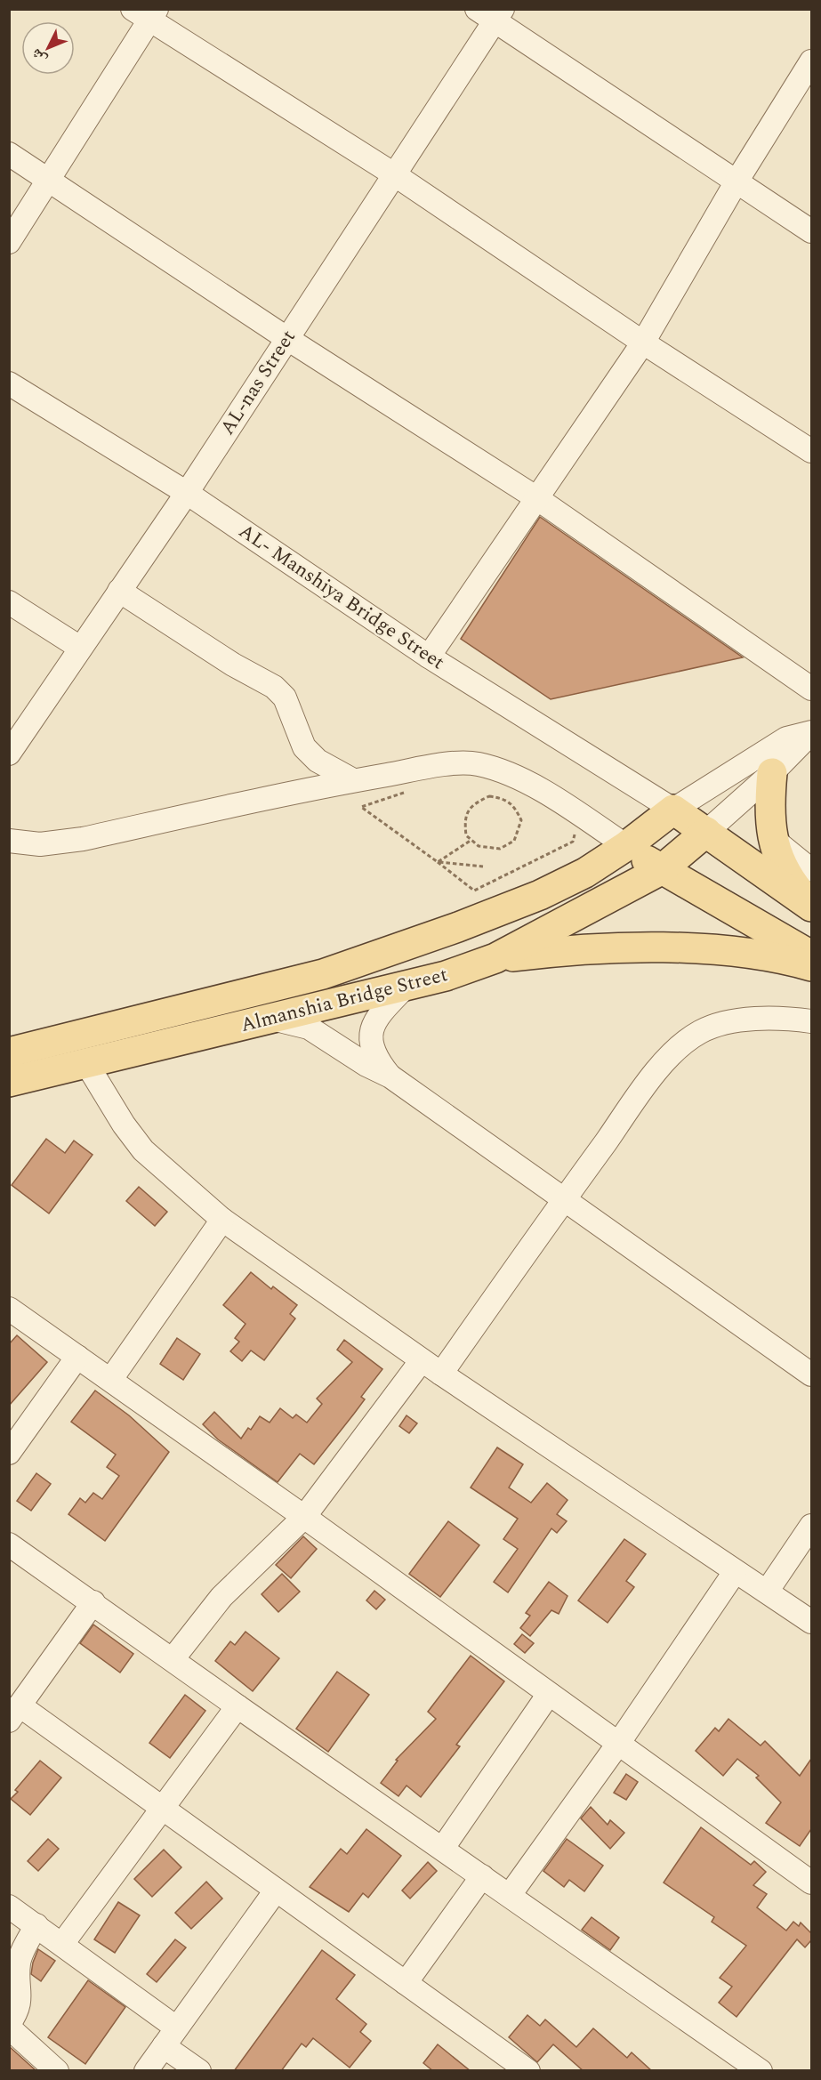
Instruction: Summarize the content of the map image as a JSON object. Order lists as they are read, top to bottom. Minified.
{"streets":{"main road":["Almanshia Bridge Street"],"street":["AL-nas Street","AL- Manshiya Bridge Street"]},"crossings":[["AL-nas Street","AL- Manshiya Bridge Street"],["AL- Manshiya Bridge Street","Almanshia Bridge Street"]],"north":"bottom left"}
